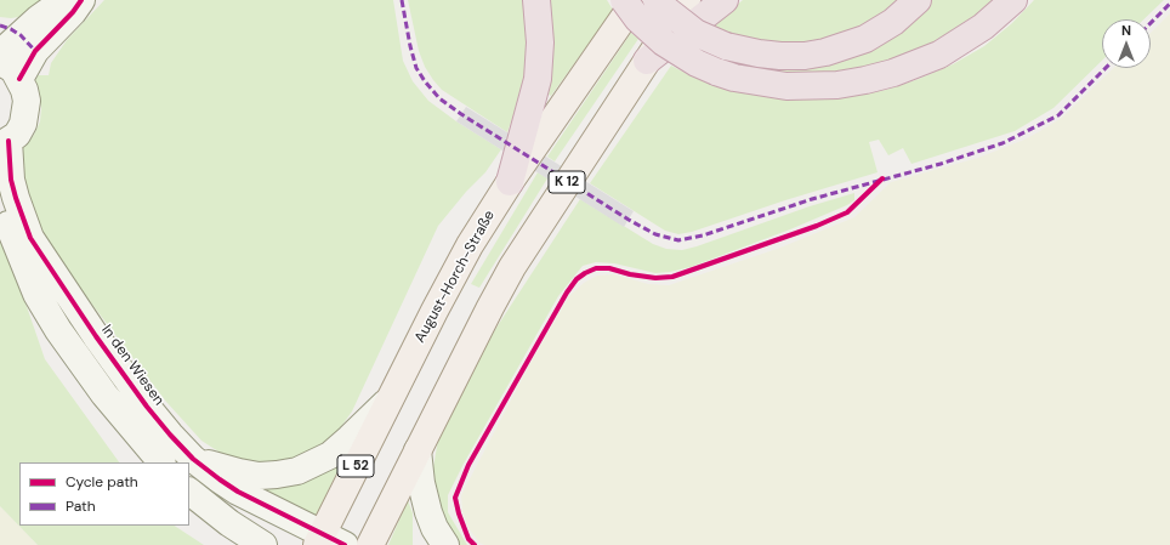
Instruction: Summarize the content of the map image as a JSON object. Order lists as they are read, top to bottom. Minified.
{"streets":{"main road":["K 12","August-Horch-Straße","L 52"],"street":["In den Wiesen"]},"crossings":[["August-Horch-Straße","In den Wiesen"]],"legend":["Cycle path","Path"],"north":"top"}
